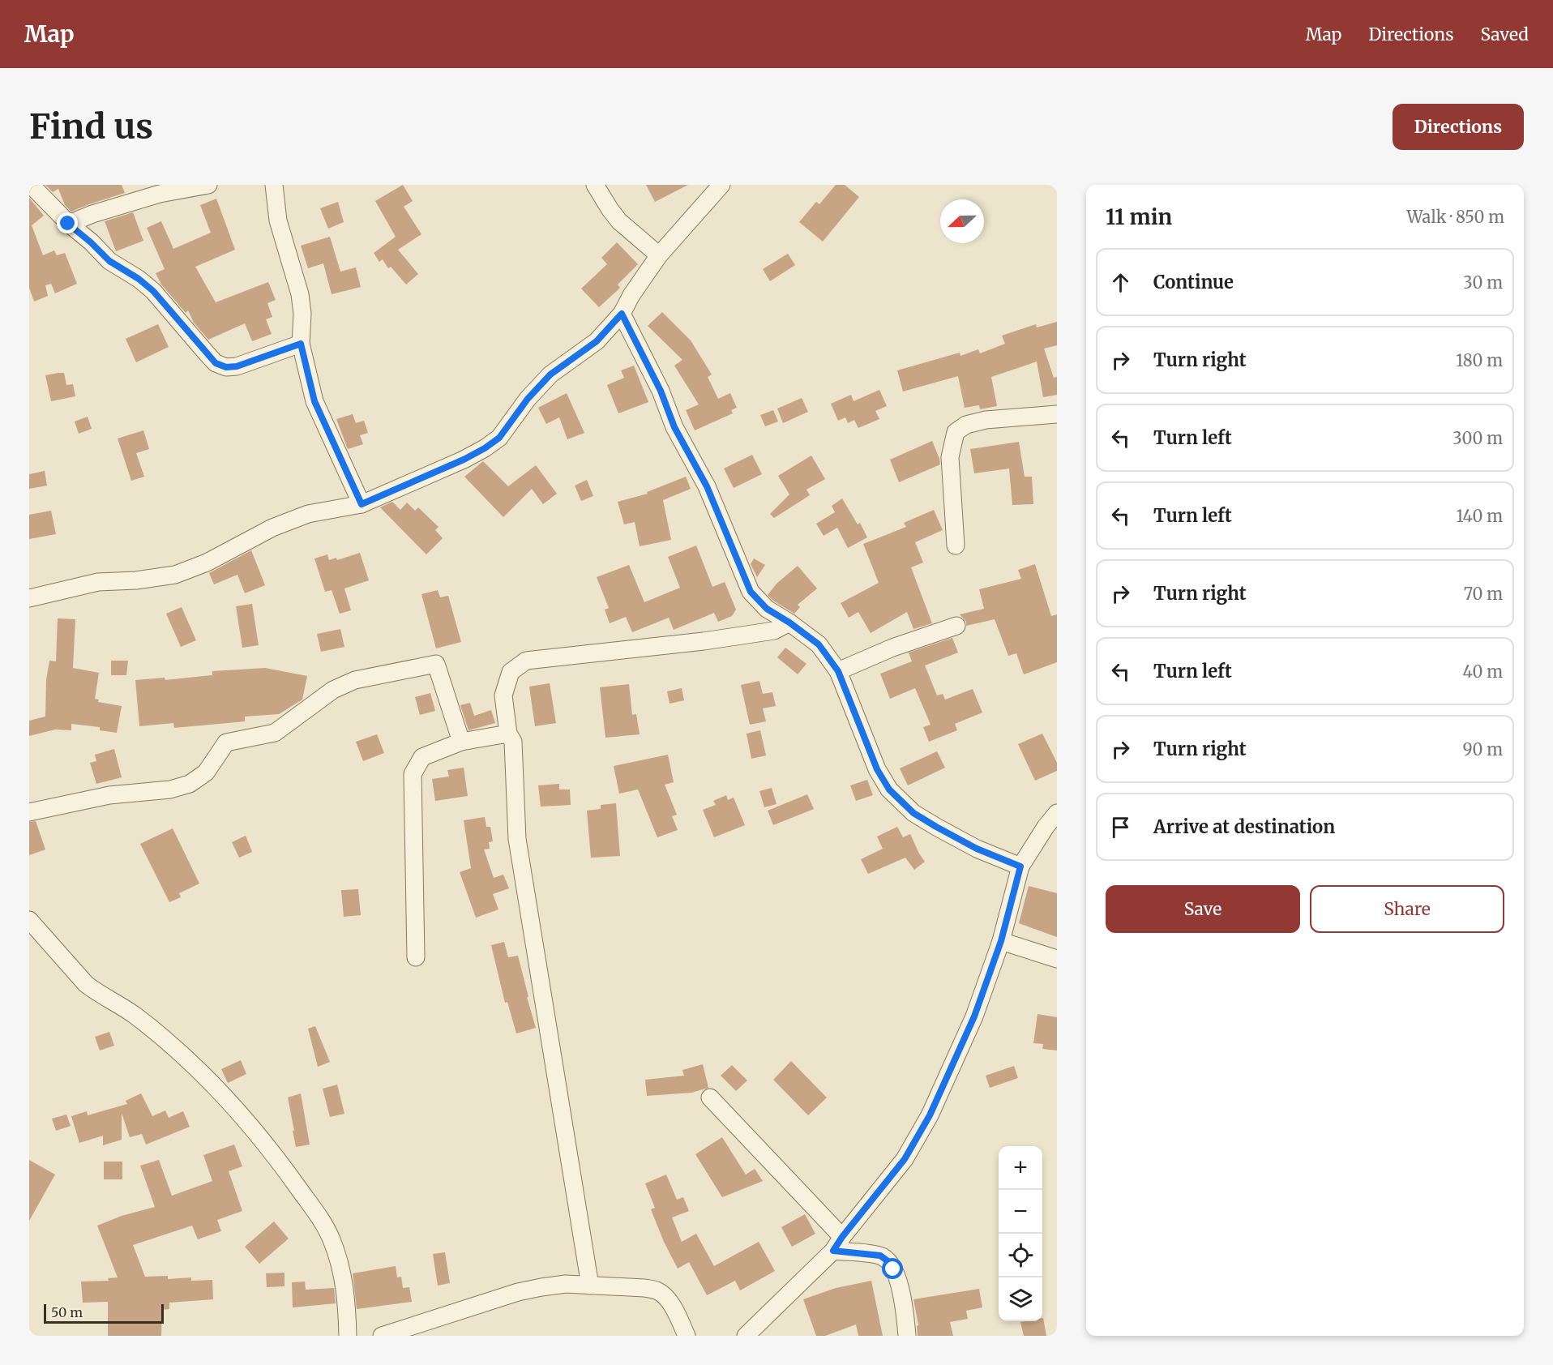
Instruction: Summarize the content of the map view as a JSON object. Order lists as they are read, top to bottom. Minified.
{"scale_bar":"50 m","north":"left","page":{"header":"Map","nav":["Map","Directions","Saved"],"buttons":["Directions",["Save","Share"]],"title":"Find us","heading":["11 min","Walk · 850 m"],"list":[["Continue","30 m"],["Turn right","180 m"],["Turn left","300 m"],["Turn left","140 m"],["Turn right","70 m"],["Turn left","40 m"],["Turn right","90 m"],"Arrive at destination"],"map_buttons":["+","−"],"scale":"50 m"}}
